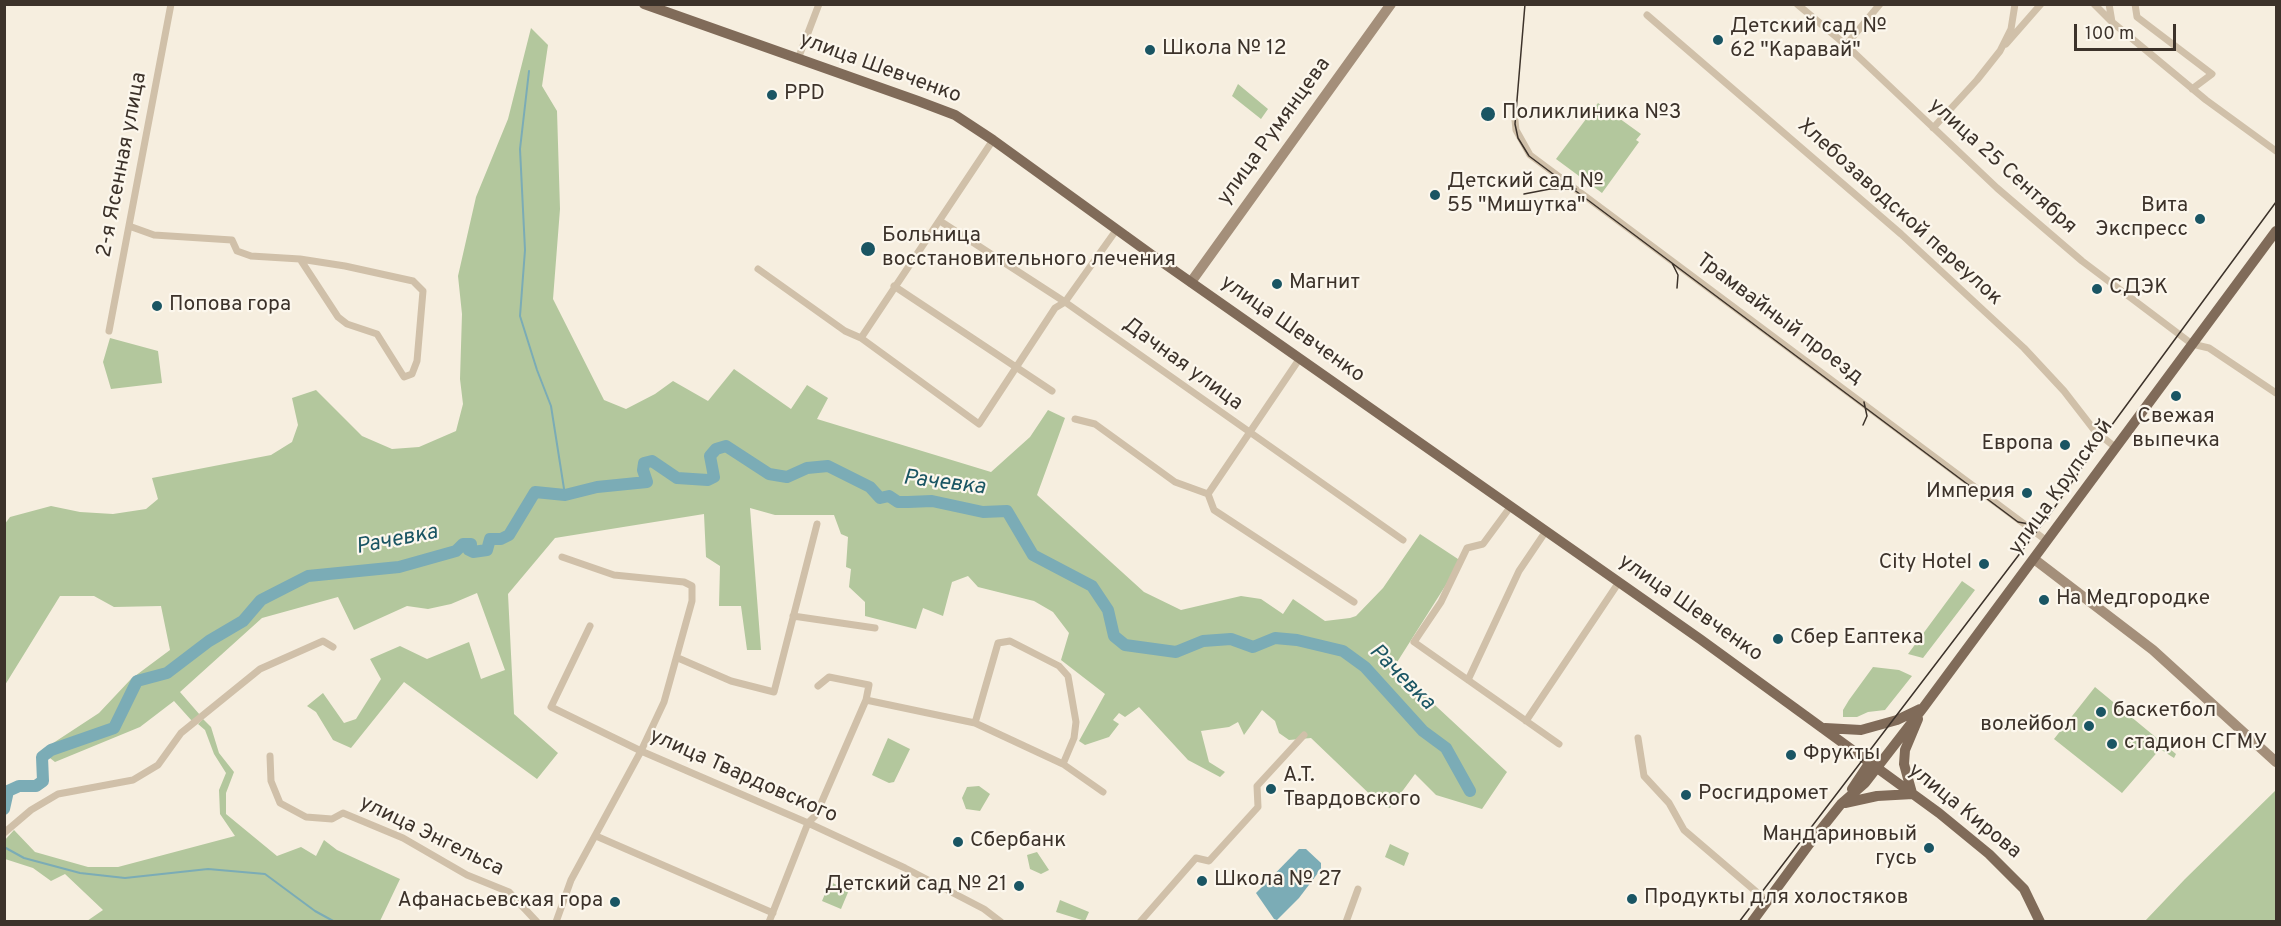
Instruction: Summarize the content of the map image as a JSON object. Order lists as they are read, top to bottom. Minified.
{"streets":{"main road":["улица Шевченко","улица Румянцева","улица Крупской","улица Кирова"],"street":["2-я Ясенная улица","улица 25 Сентября","Хлебозаводской переулок","Трамвайный проезд","Дачная улица","улица Твардовского","улица Энгельса"]},"crossings":[["улица Шевченко","улица Румянцева"],["улица Шевченко","улица Крупской"],["улица Шевченко","улица Кирова"],["улица 25 Сентября","улица Крупской"],["Хлебозаводской переулок","улица Крупской"],["Трамвайный проезд","улица Крупской"],["улица Крупской","улица Кирова"]],"water":["Рачевка"],"places":["Детский сад № 62 \"Каравай\"","Школа № 12","PPD","Поликлиника №3","Детский сад № 55 \"Мишутка\"","Вита Экспресс","Больница восстановительного лечения","Магнит","СДЭК","Попова гора","Свежая выпечка","Европа","Империя","City Hotel","На Медгородке","Сбер Еаптека","баскетбол","волейбол","стадион СГМУ","Фрукты","А.Т. Твардовского","Росгидромет","Сбербанк","Мандариновый гусь","Школа № 27","Детский сад № 21","Продукты для холостяков","Афанасьевская гора"],"scale_bar":"100 m"}
